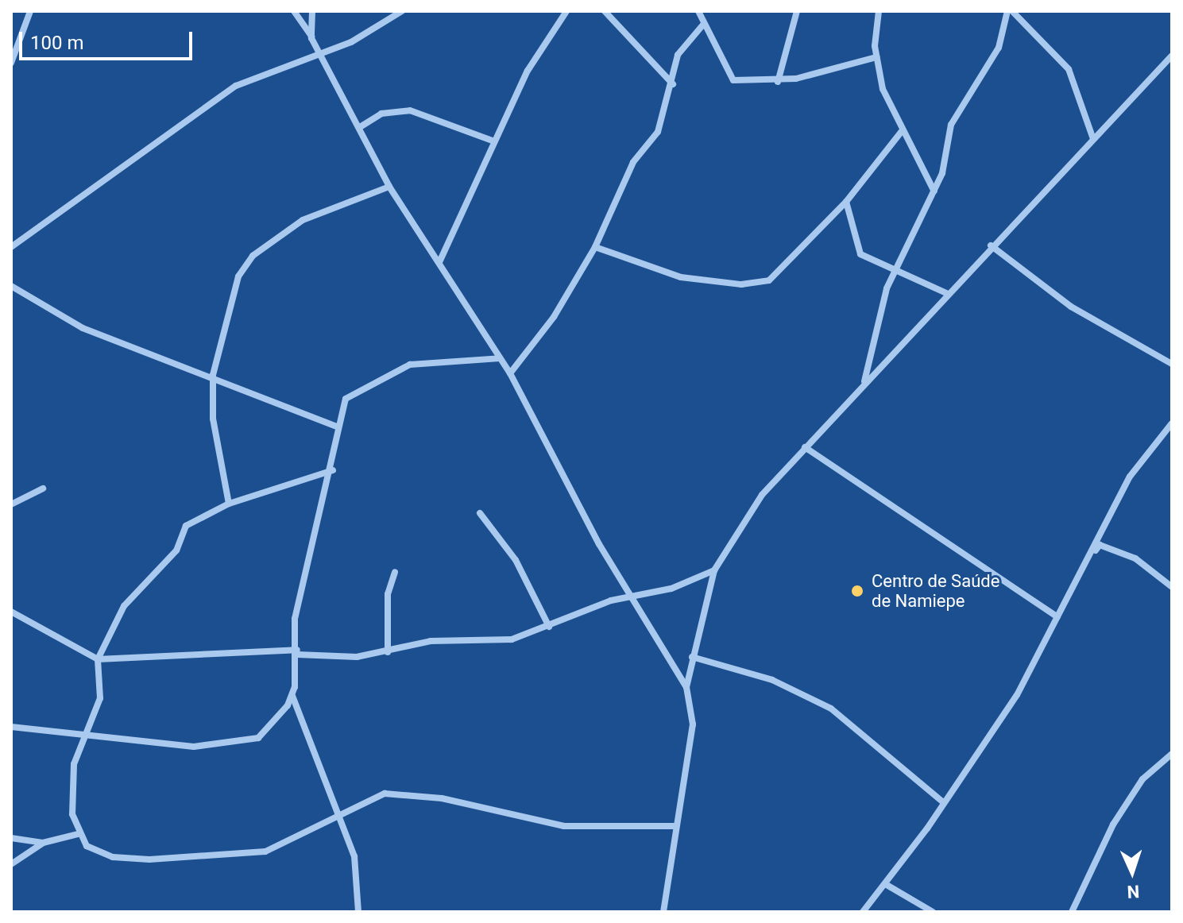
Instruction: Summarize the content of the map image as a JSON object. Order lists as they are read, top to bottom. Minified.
{"places":["Centro de Saúde de Namiepe"],"scale_bar":"100 m","north":"bottom"}
